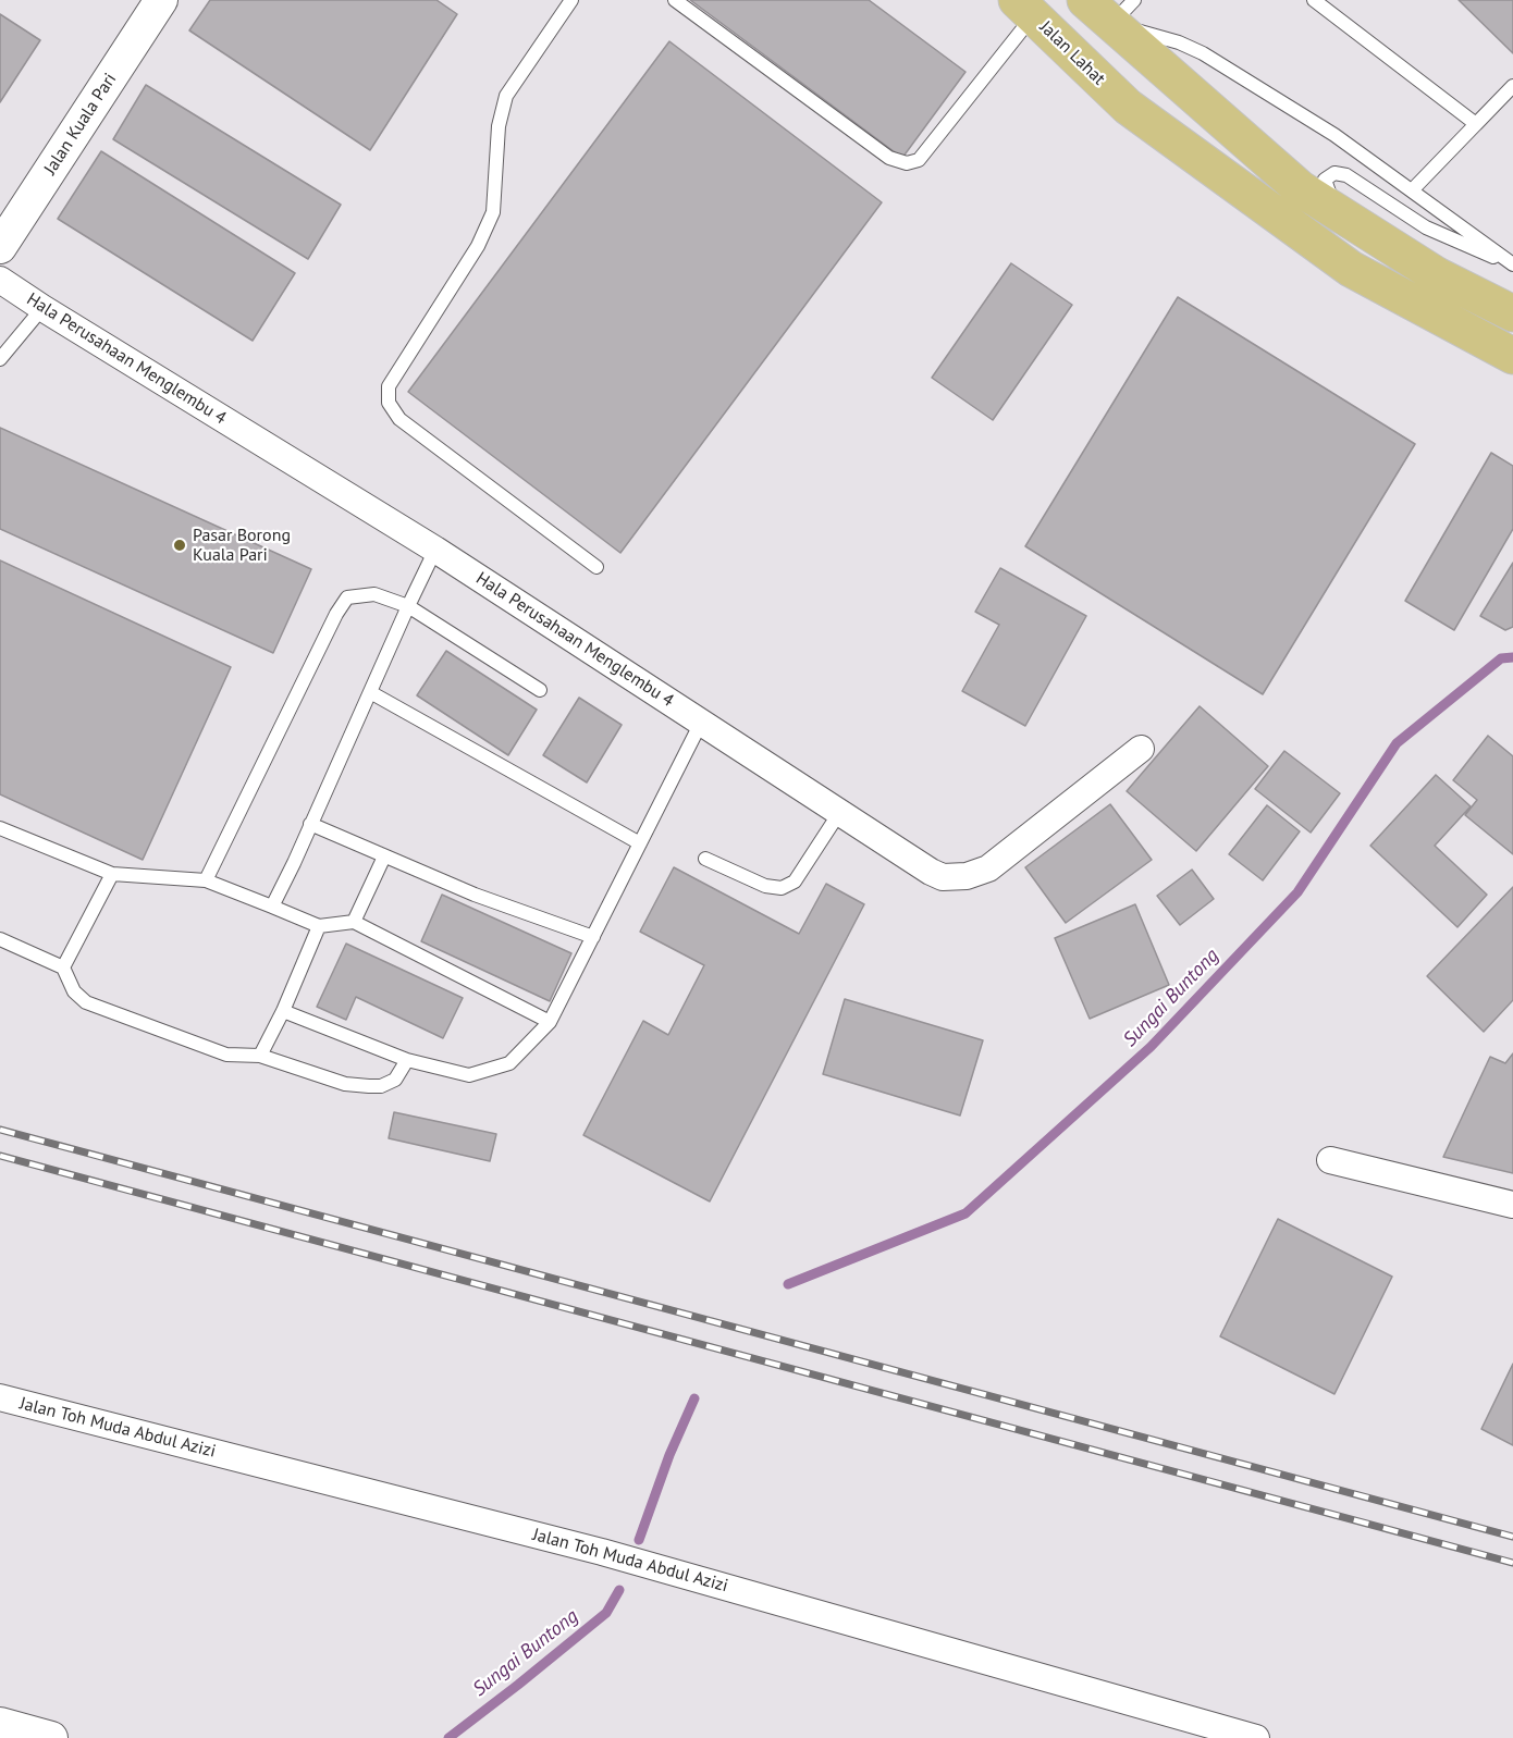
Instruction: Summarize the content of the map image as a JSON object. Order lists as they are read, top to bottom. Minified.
{"streets":{"main road":["Jalan Lahat"],"street":["Jalan Kuala Pari","Hala Perusahaan Menglembu 4","Jalan Toh Muda Abdul Azizi"]},"water":["Sungai Buntong"],"places":["Pasar Borong Kuala Pari"]}
